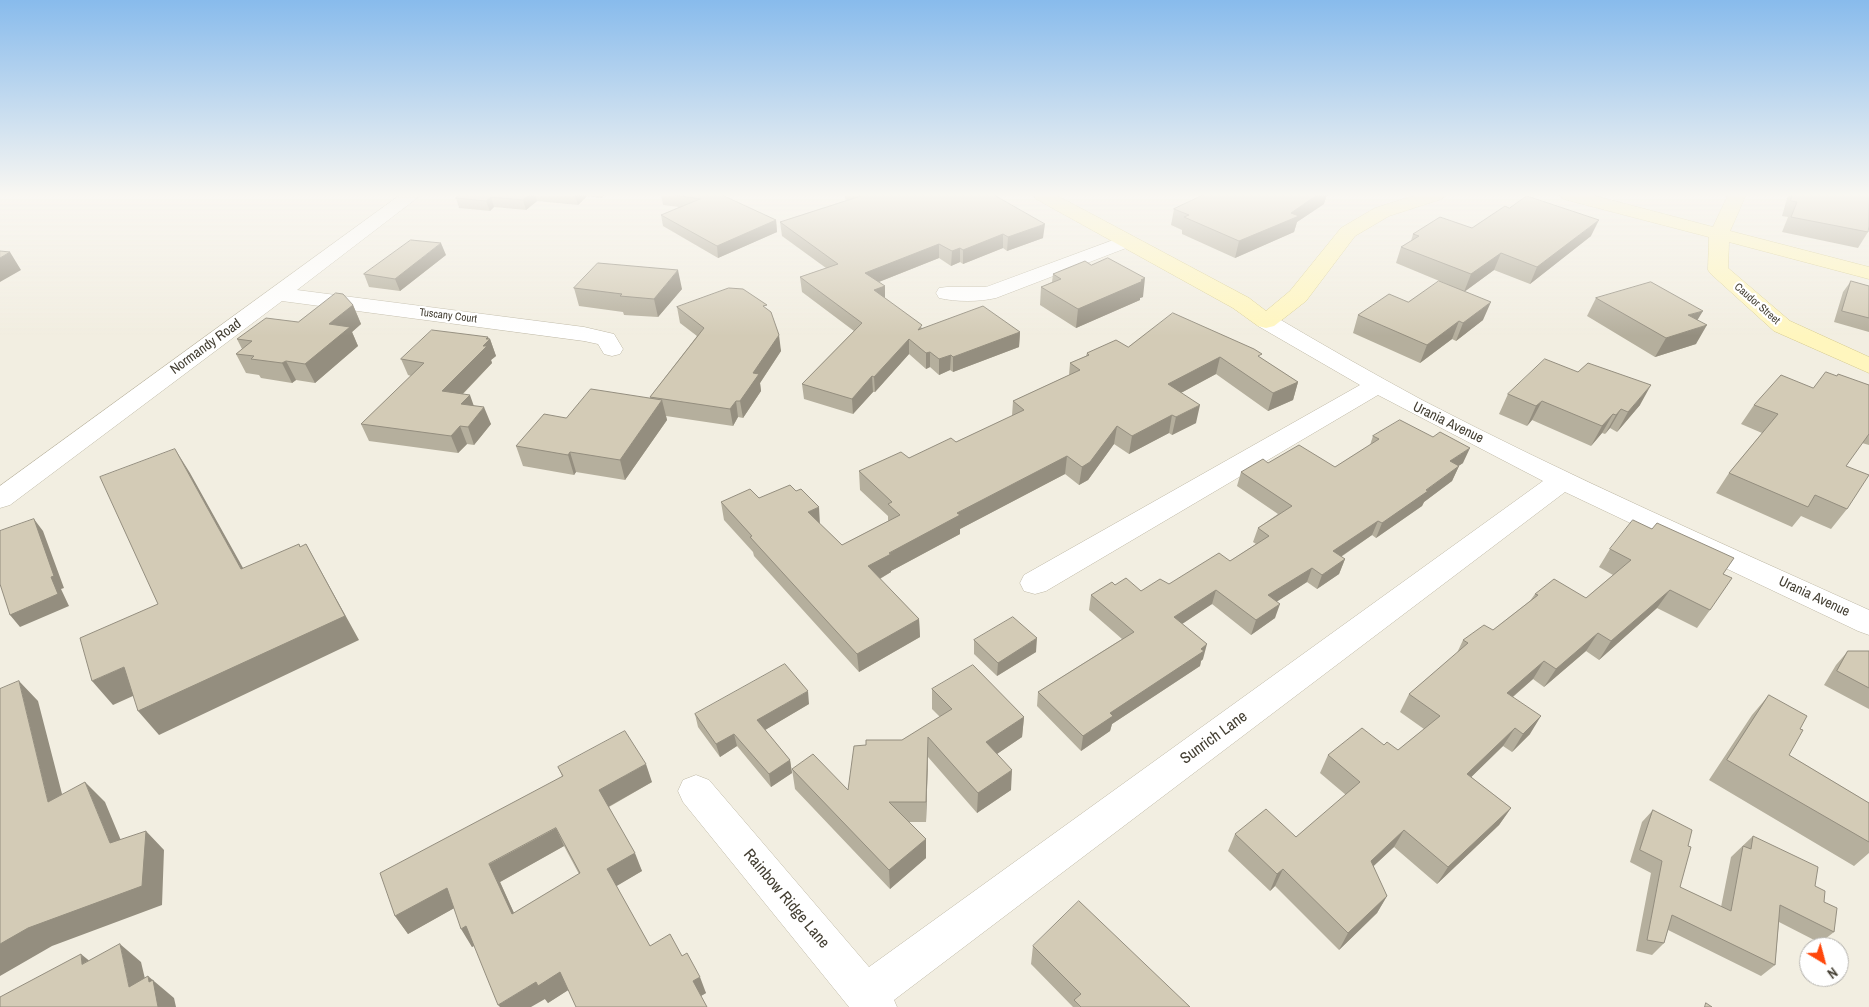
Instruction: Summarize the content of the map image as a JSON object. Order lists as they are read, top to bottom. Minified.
{"streets":{"street":["Caudor Street","Tuscany Court","Normandy Road","Urania Avenue","Sunrich Lane","Rainbow Ridge Lane"]},"crossings":[["Tuscany Court","Normandy Road"],["Urania Avenue","Sunrich Lane"],["Sunrich Lane","Rainbow Ridge Lane"]],"north":"bottom right"}
